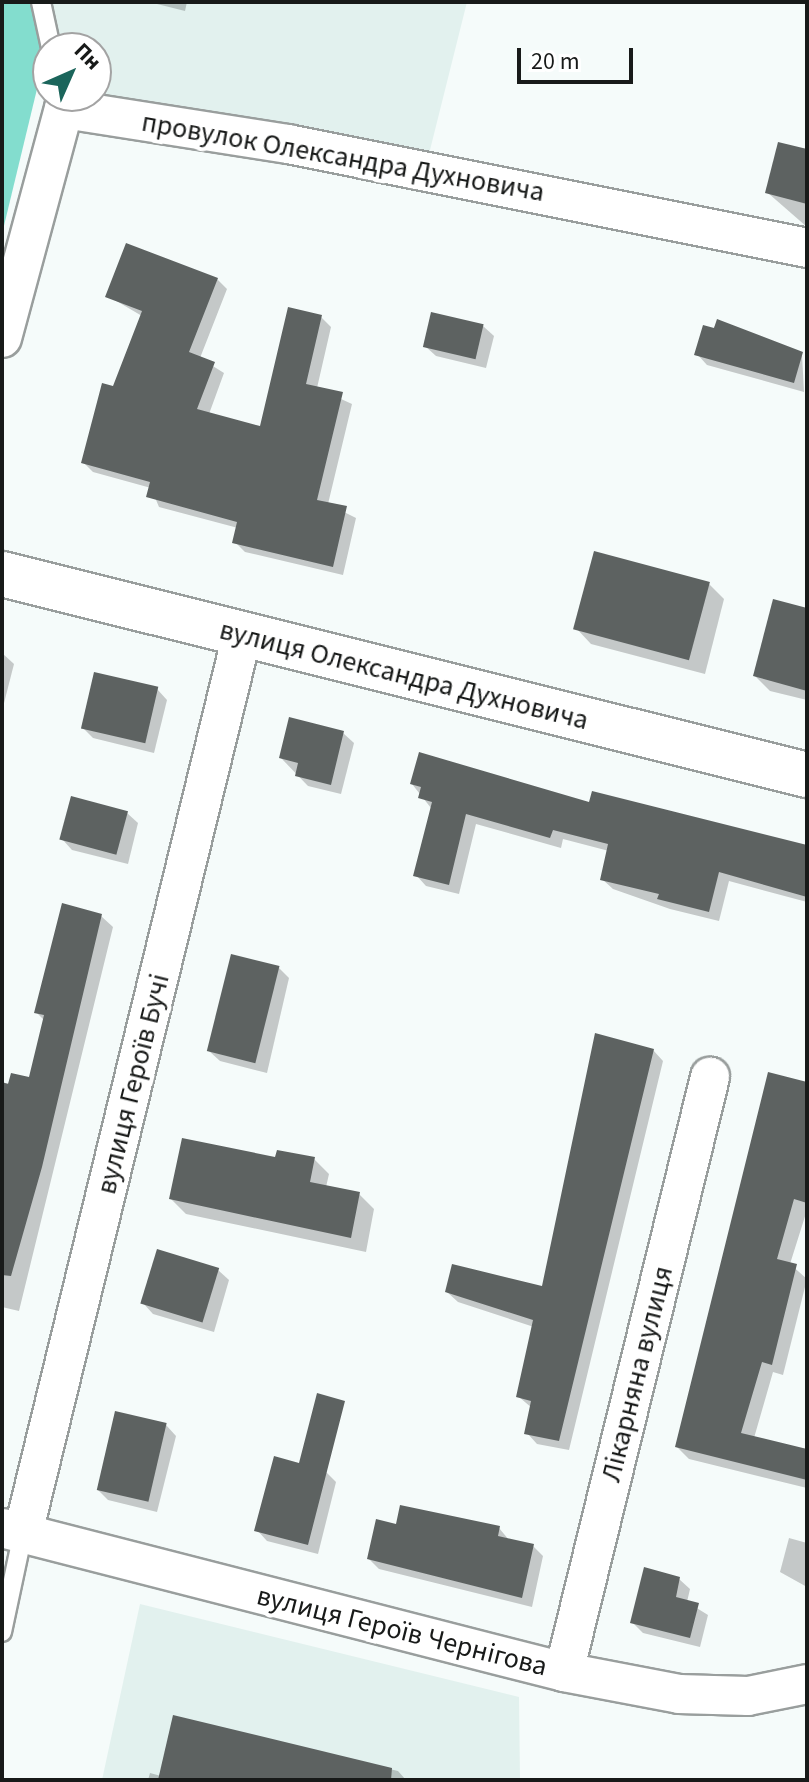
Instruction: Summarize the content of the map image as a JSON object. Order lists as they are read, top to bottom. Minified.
{"streets":{"main road":["вулиця Олександра Духновича"],"street":["провулок Олександра Духновича","вулиця Героїв Бучі","Лікарняна вулиця","вулиця Героїв Чернігова"]},"crossings":[["вулиця Олександра Духновича","вулиця Героїв Бучі"],["вулиця Героїв Бучі","вулиця Героїв Чернігова"],["Лікарняна вулиця","вулиця Героїв Чернігова"]],"scale_bar":"20 m","north":"top right"}
